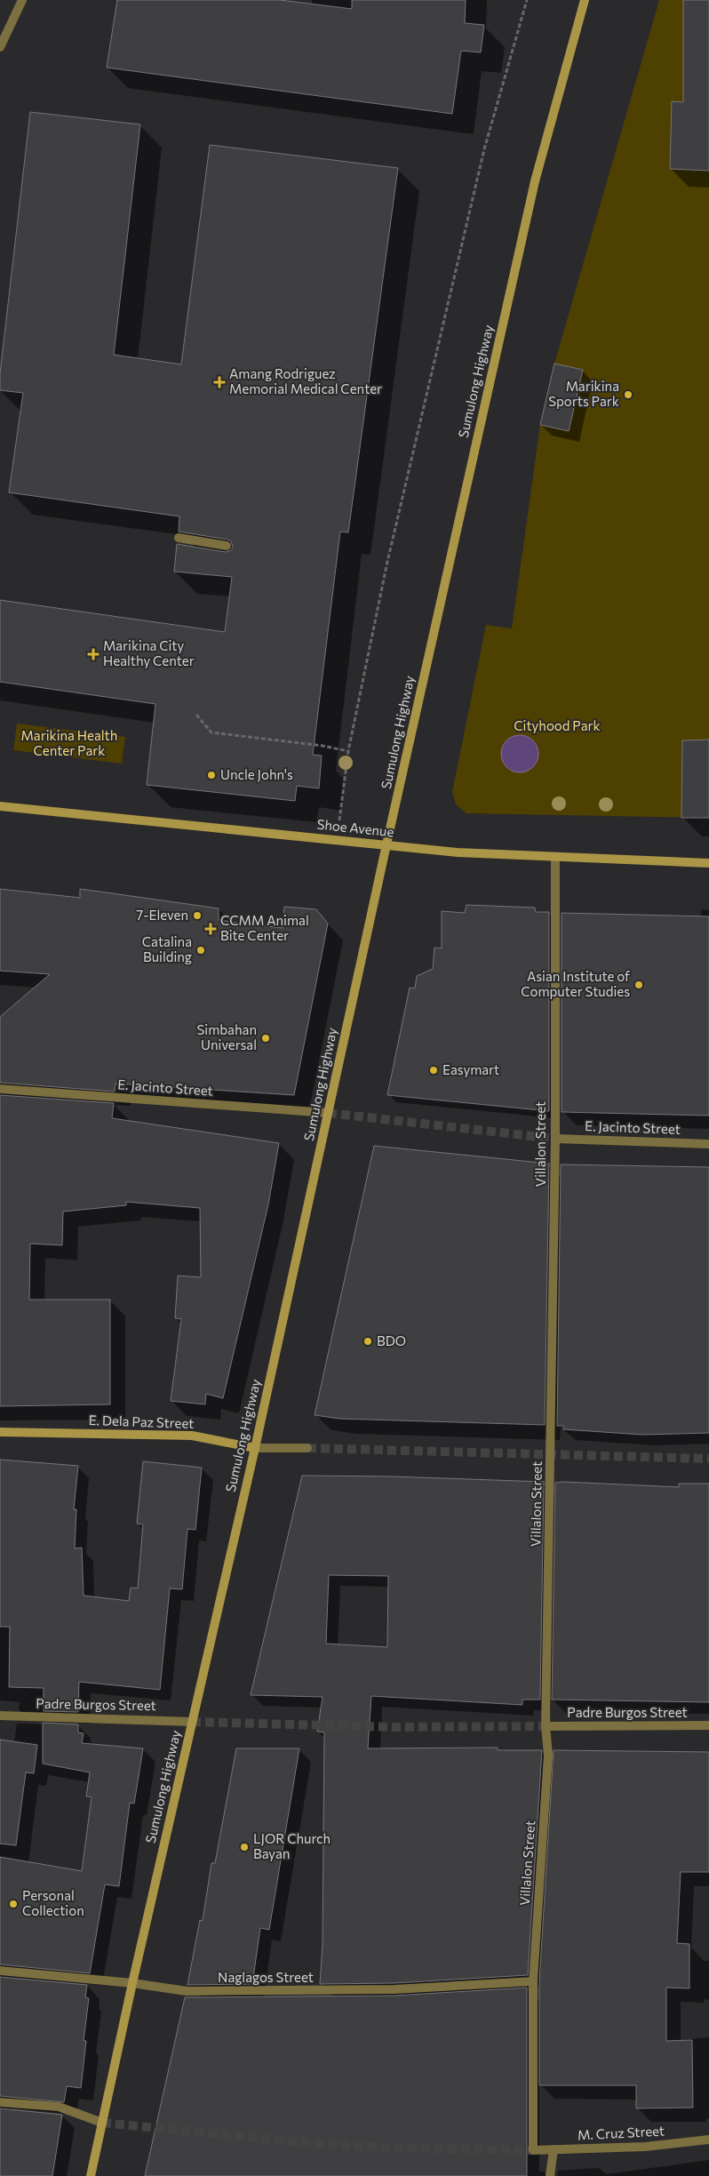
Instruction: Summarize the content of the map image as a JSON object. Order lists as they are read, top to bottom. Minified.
{"streets":{"main road":["Sumulong Highway","Shoe Avenue","E. Dela Paz Street"],"street":["E. Jacinto Street","Villalon Street","Padre Burgos Street","Naglagos Street","M. Cruz Street"]},"crossings":[["Sumulong Highway","Shoe Avenue"],["Sumulong Highway","E. Jacinto Street"],["Sumulong Highway","E. Dela Paz Street"],["Sumulong Highway","Padre Burgos Street"],["Sumulong Highway","Naglagos Street"],["Shoe Avenue","Villalon Street"],["E. Jacinto Street","Villalon Street"],["Villalon Street","Padre Burgos Street"],["Villalon Street","Naglagos Street"],["Villalon Street","M. Cruz Street"]],"parks":["Cityhood Park","Marikina Health Center Park"],"places":{"health":["Amang Rodriguez Memorial Medical Center","Marikina City Healthy Center","CCMM Animal Bite Center"],"other":["Marikina Sports Park","Uncle John's","7-Eleven","Catalina Building","Asian Institute of Computer Studies","Simbahan Universal","Easymart","BDO","LJOR Church Bayan","Personal Collection"]}}
